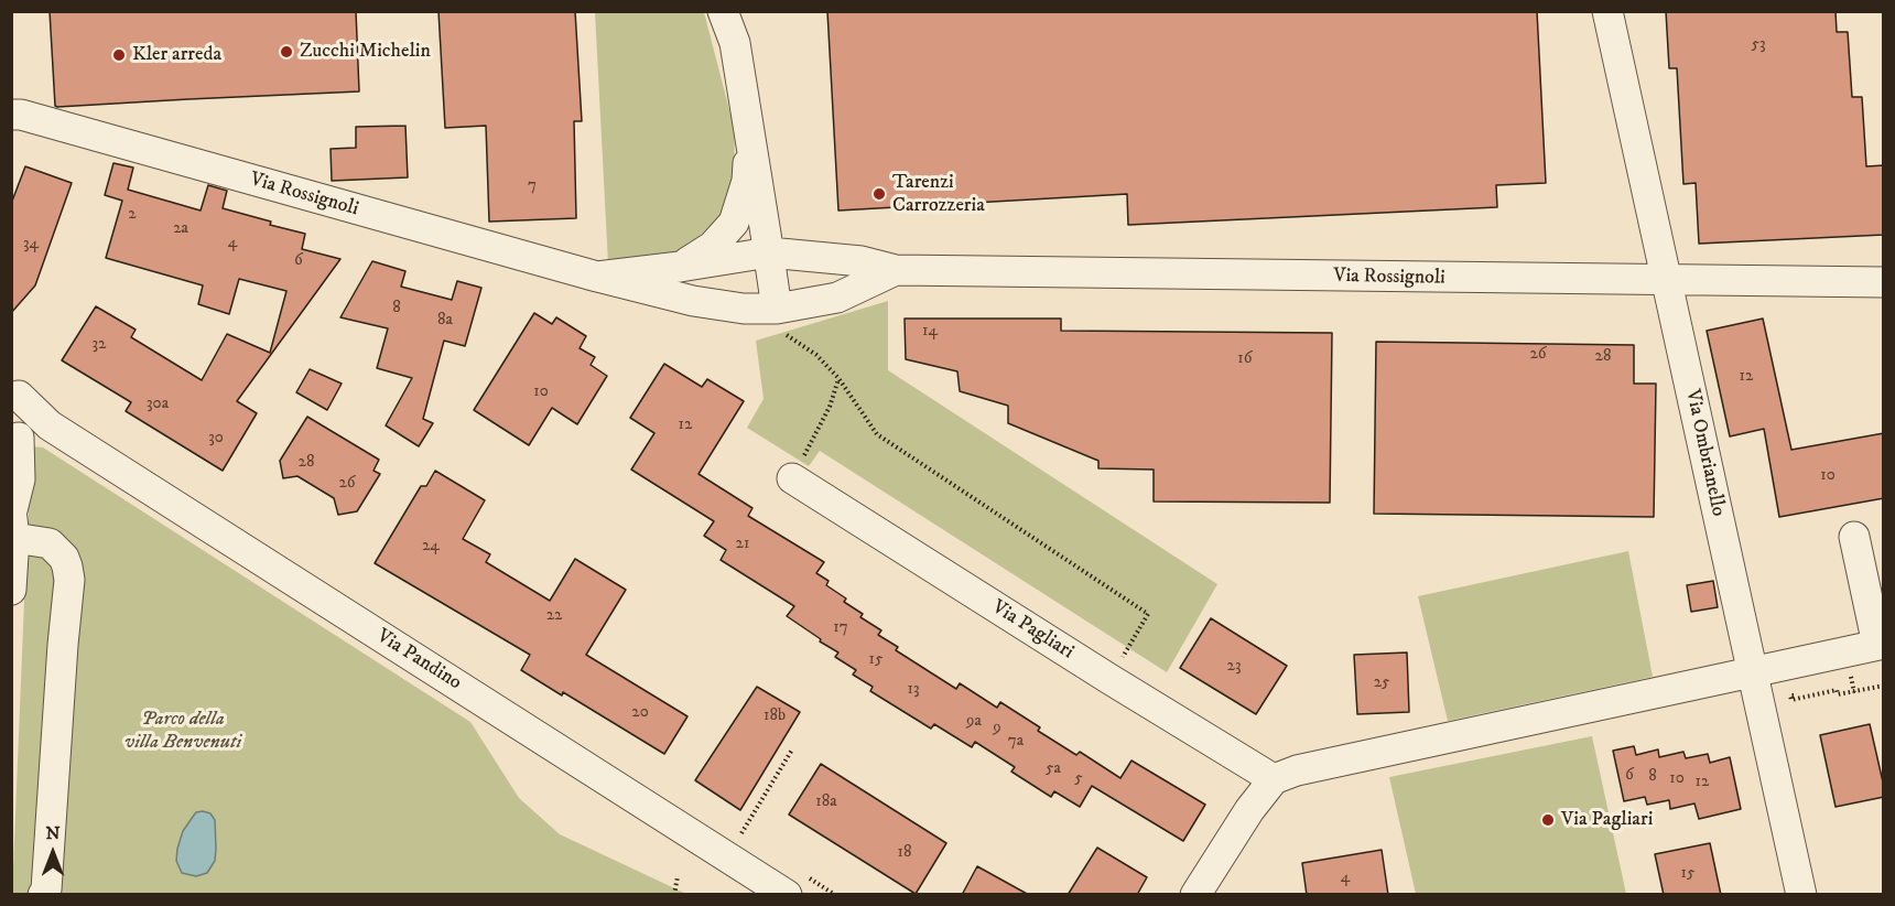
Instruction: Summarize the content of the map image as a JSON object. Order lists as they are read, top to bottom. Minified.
{"streets":{"street":["Via Rossignoli","Via Ombrianello","Via Pagliari","Via Pandino"]},"crossings":[["Via Rossignoli","Via Ombrianello"]],"parks":["Parco della villa Benvenuti"],"places":["Zucchi Michelin","Kler arreda","Tarenzi Carrozzeria","Via Pagliari"],"house_numbers":["53","7","2","2a","4","34","6","8","8a","14","32","26","28","16","12","10","30a","12","30","28","10","26","21","24","22","17","15","23","25","13","20","18b","9a","9","7a","5a","6","8","5","10","12","18a","18","15","4"],"north":"top"}
